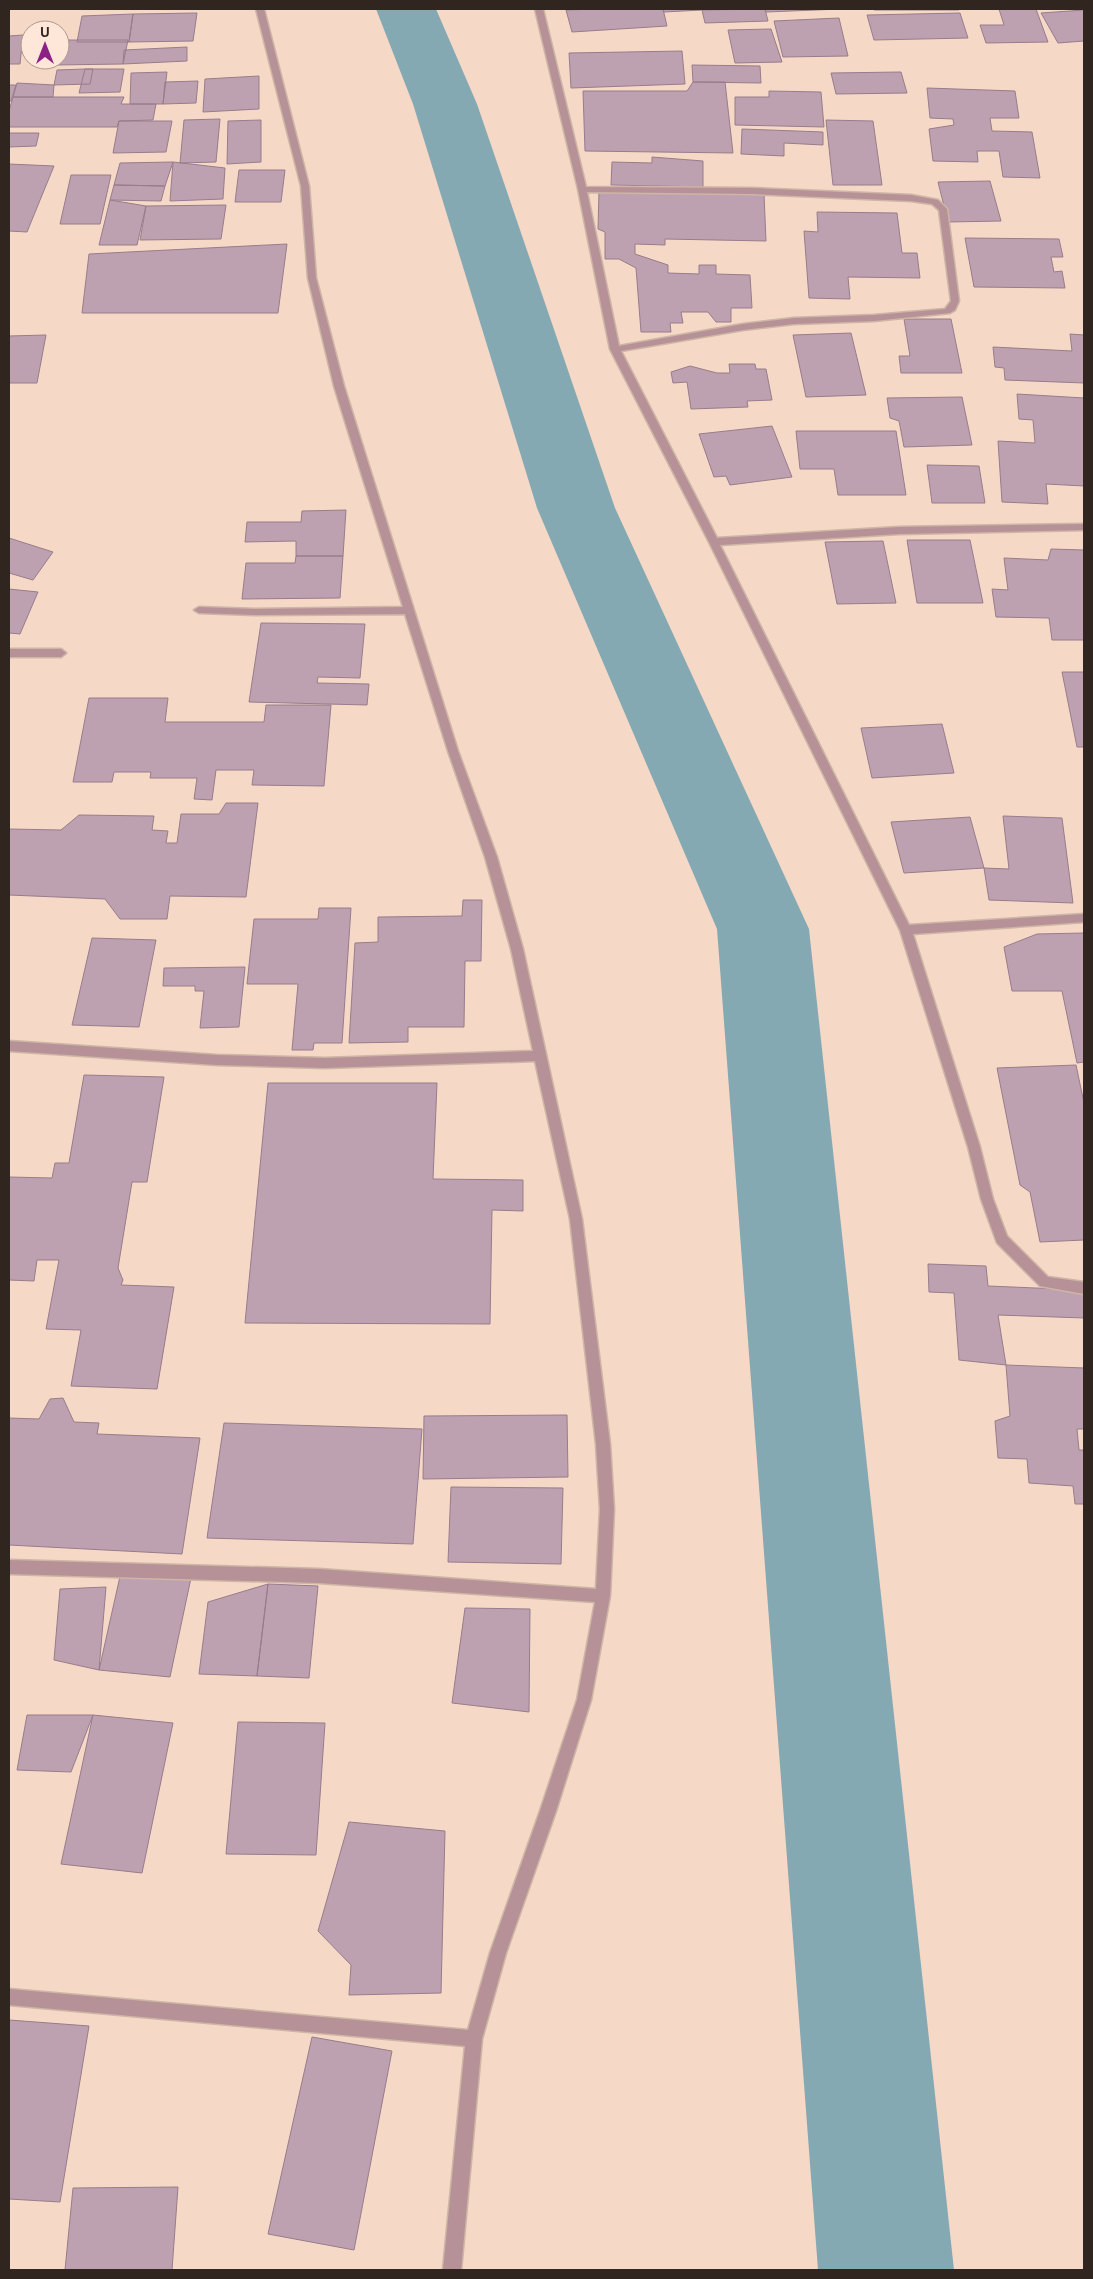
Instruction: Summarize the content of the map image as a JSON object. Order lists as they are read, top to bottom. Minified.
{"north":"top"}
